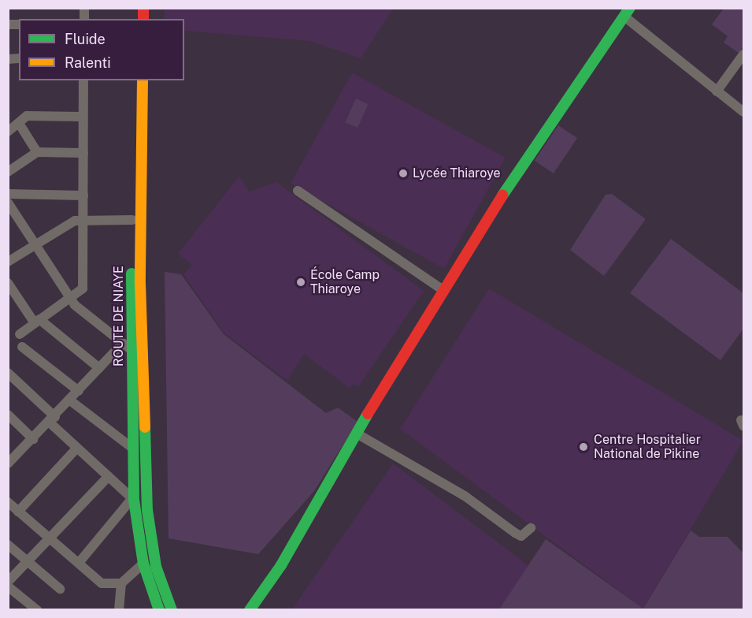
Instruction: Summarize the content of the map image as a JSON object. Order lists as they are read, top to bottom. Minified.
{"streets":{"main road":["ROUTE DE NIAYE"]},"places":["Lycée Thiaroye","École Camp Thiaroye","Centre Hospitalier National de Pikine"],"legend":["Fluide","Ralenti"]}
